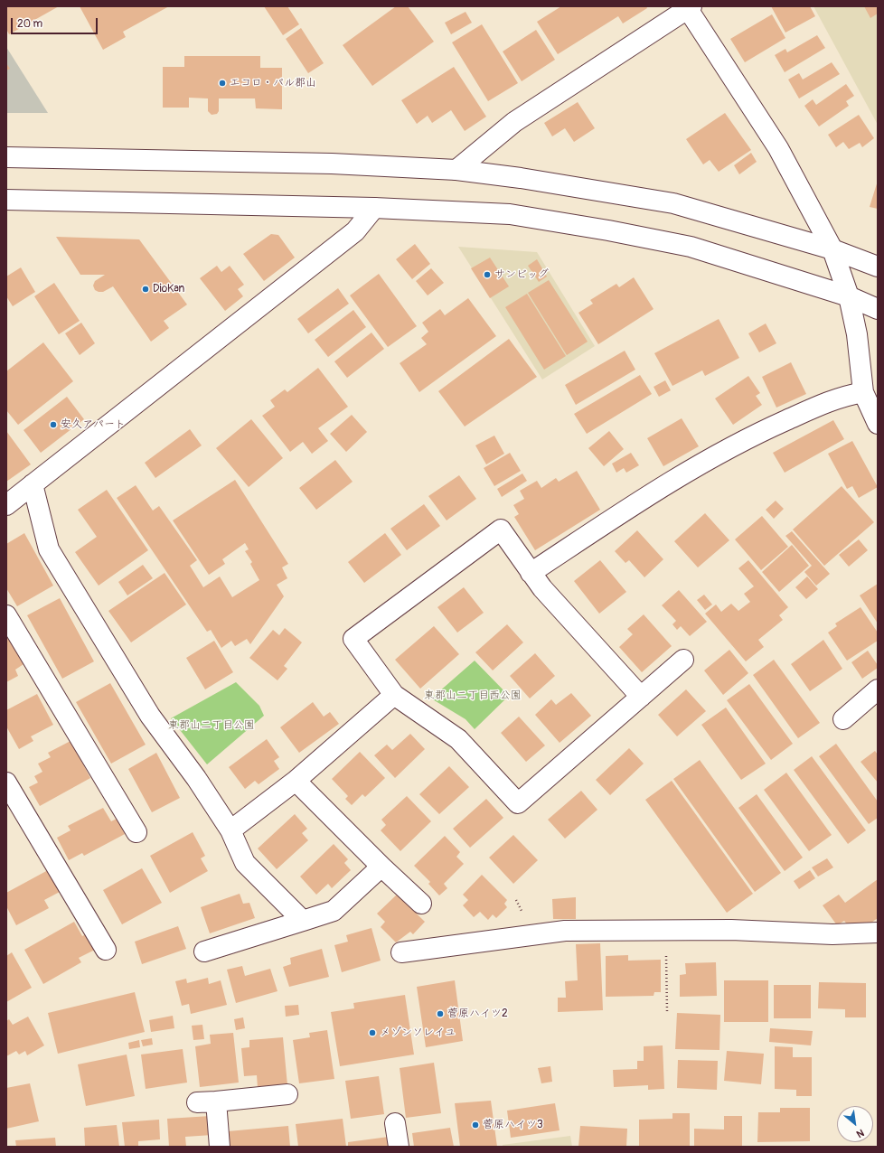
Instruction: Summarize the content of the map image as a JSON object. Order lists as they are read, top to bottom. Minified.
{"parks":["東郡山二丁目西公園","東郡山二丁目公園"],"places":["エコロ・パル郡山","サンビッグ","DioKan","安久アパート","菅原ハイツ2","メゾンソレイユ","菅原ハイツ3"],"scale_bar":"20 m","north":"bottom right"}
